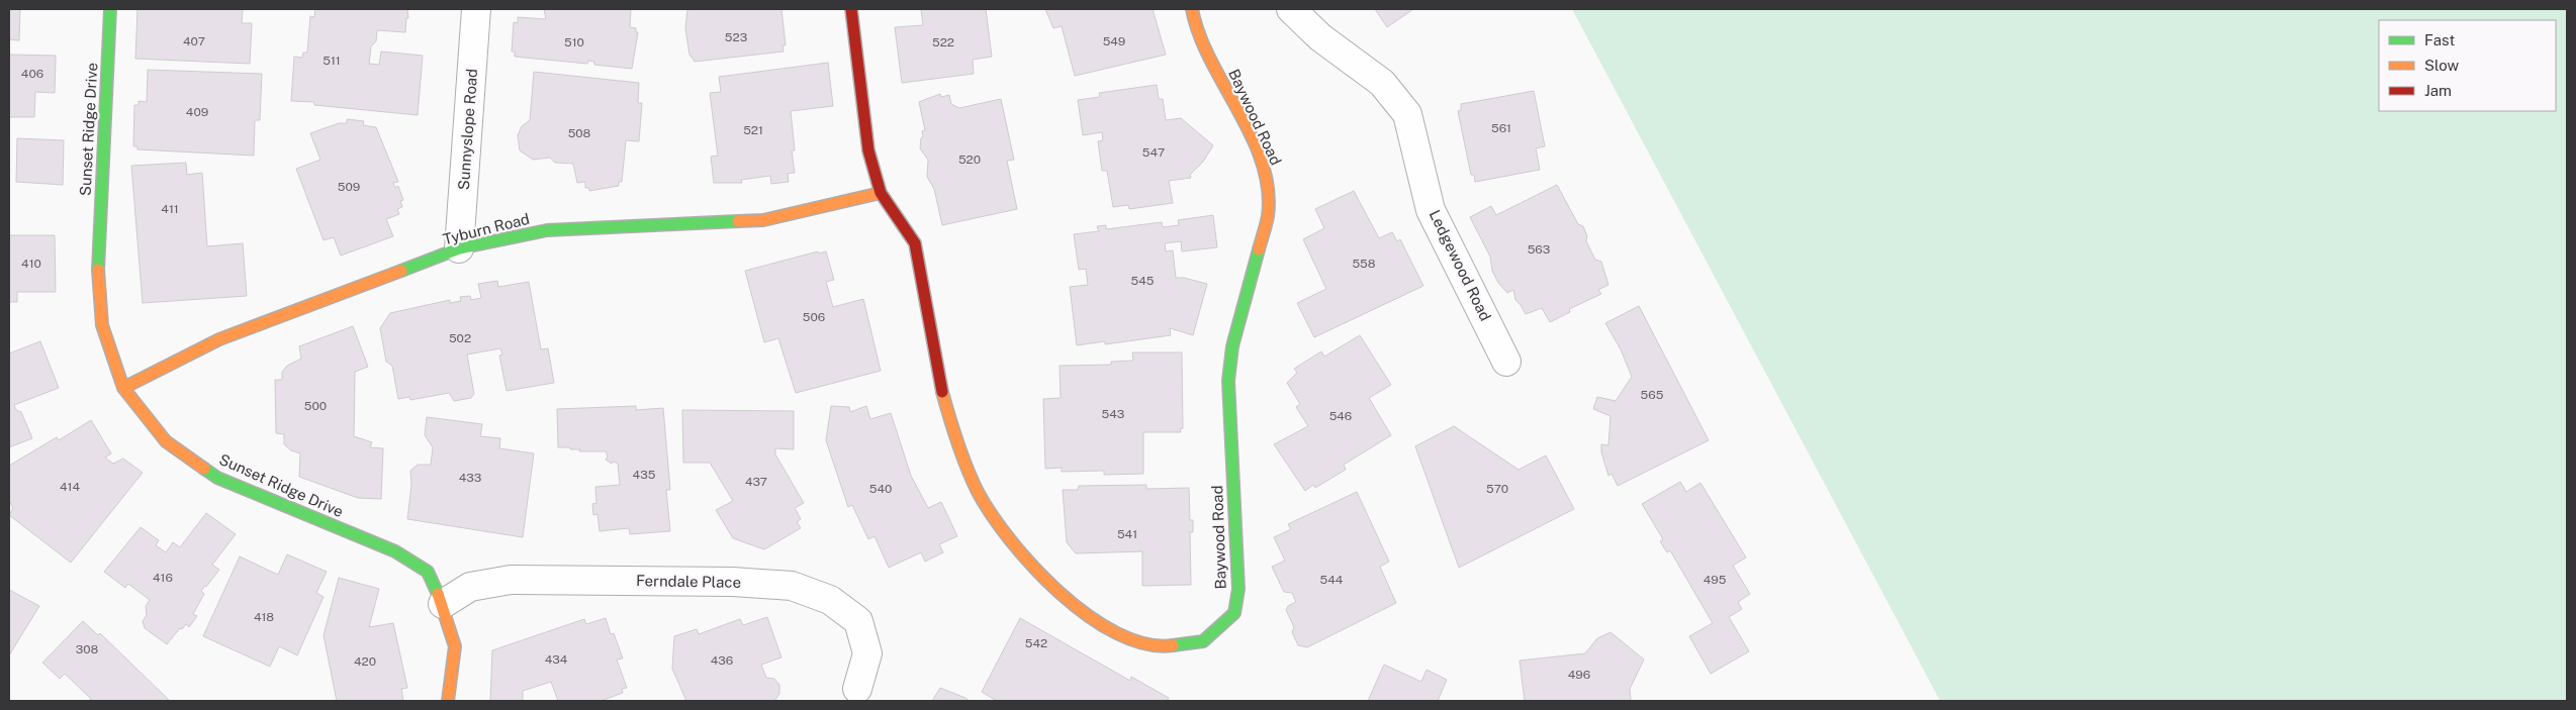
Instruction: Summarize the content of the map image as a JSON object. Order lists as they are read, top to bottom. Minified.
{"streets":{"street":["Baywood Road","Sunset Ridge Drive","Sunnyslope Road","Tyburn Road","Ledgewood Road","Ferndale Place"]},"crossings":[["Baywood Road","Tyburn Road"],["Sunset Ridge Drive","Tyburn Road"],["Sunset Ridge Drive","Ferndale Place"],["Sunnyslope Road","Tyburn Road"]],"house_numbers":["523","407","549","510","522","511","406","409","561","521","508","547","520","509","411","563","410","558","545","506","502","565","500","543","546","435","433","437","414","540","570","541","416","544","495","418","542","308","434","436","420","496"],"legend":["Fast","Slow","Jam"]}
